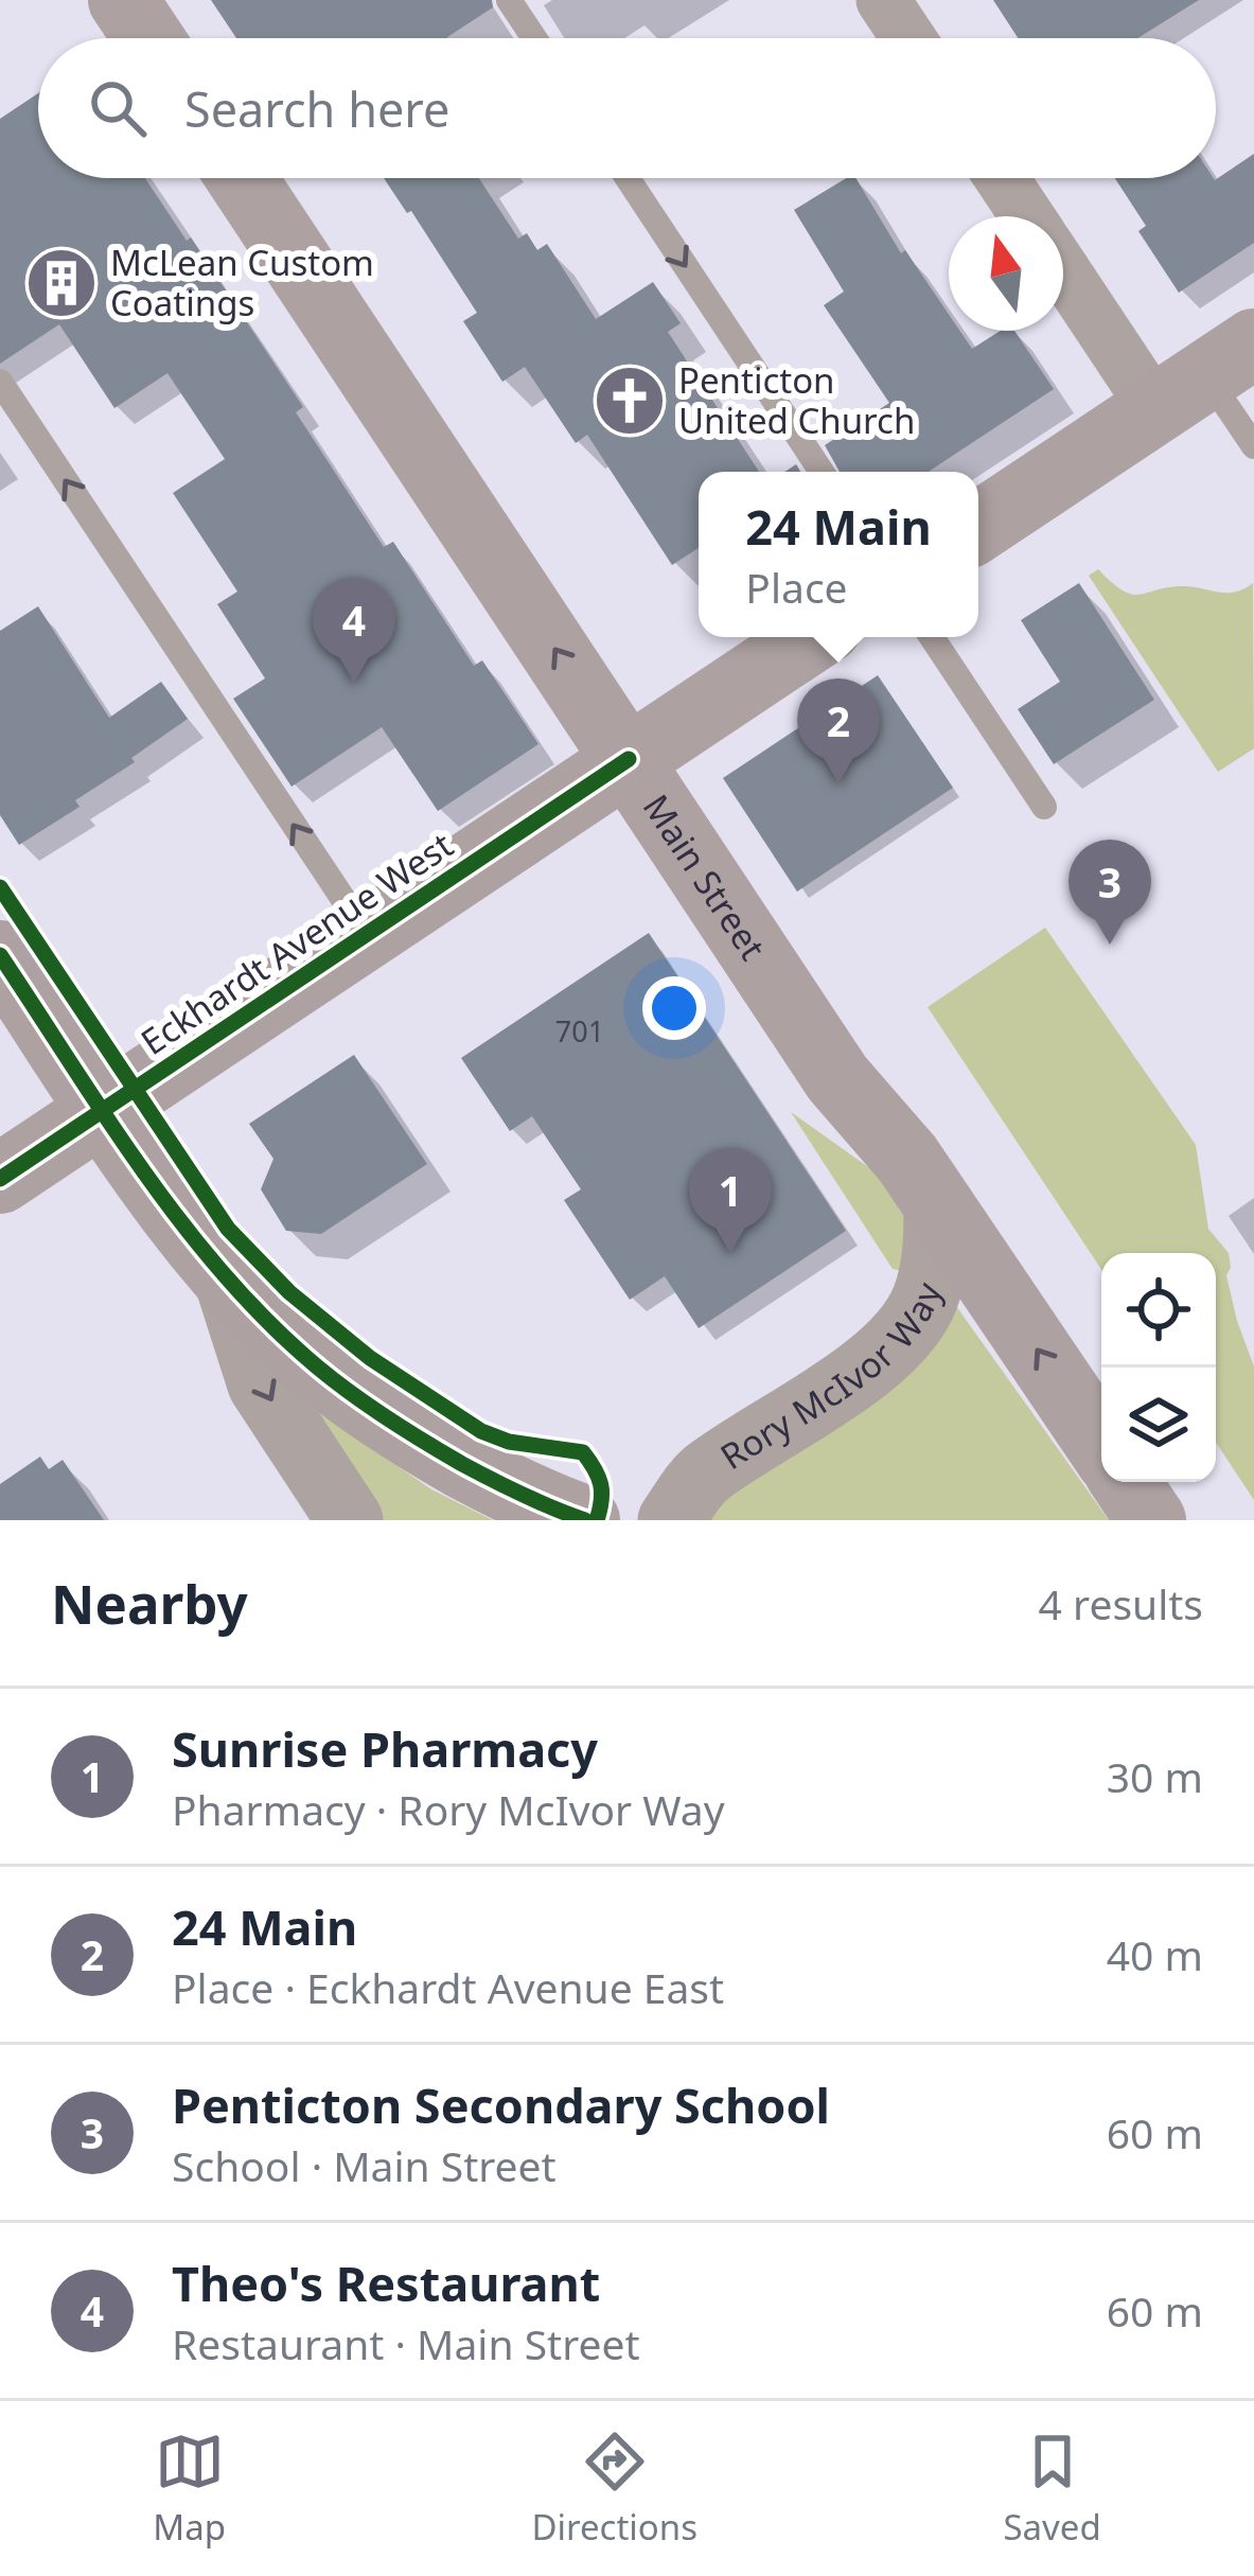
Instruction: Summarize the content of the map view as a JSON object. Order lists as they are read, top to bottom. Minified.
{"streets":{"main road":["Main Street","Eckhardt Avenue West"],"street":["Rory McIvor Way"]},"crossings":[["Main Street","Eckhardt Avenue West"],["Main Street","Rory McIvor Way"]],"one_way":["Main Street"],"places":{"building":["McLean Custom Coatings"],"church":["Penticton United Church"]},"house_numbers":["701"],"north":"top","page":{"search":"Search here","popup":["24 Main","Place"],"pins":["4","2","3","1"],"heading":["Nearby","4 results"],"list":[{"mark":"1","name":"Sunrise Pharmacy","note":"Pharmacy · Rory McIvor Way","value":"30 m"},{"mark":"2","name":"24 Main","note":"Place · Eckhardt Avenue East","value":"40 m"},{"mark":"3","name":"Penticton Secondary School","note":"School · Main Street","value":"60 m"},{"mark":"4","name":"Theo's Restaurant","note":"Restaurant · Main Street","value":"60 m"}],"nav":["Map","Directions","Saved"]}}
